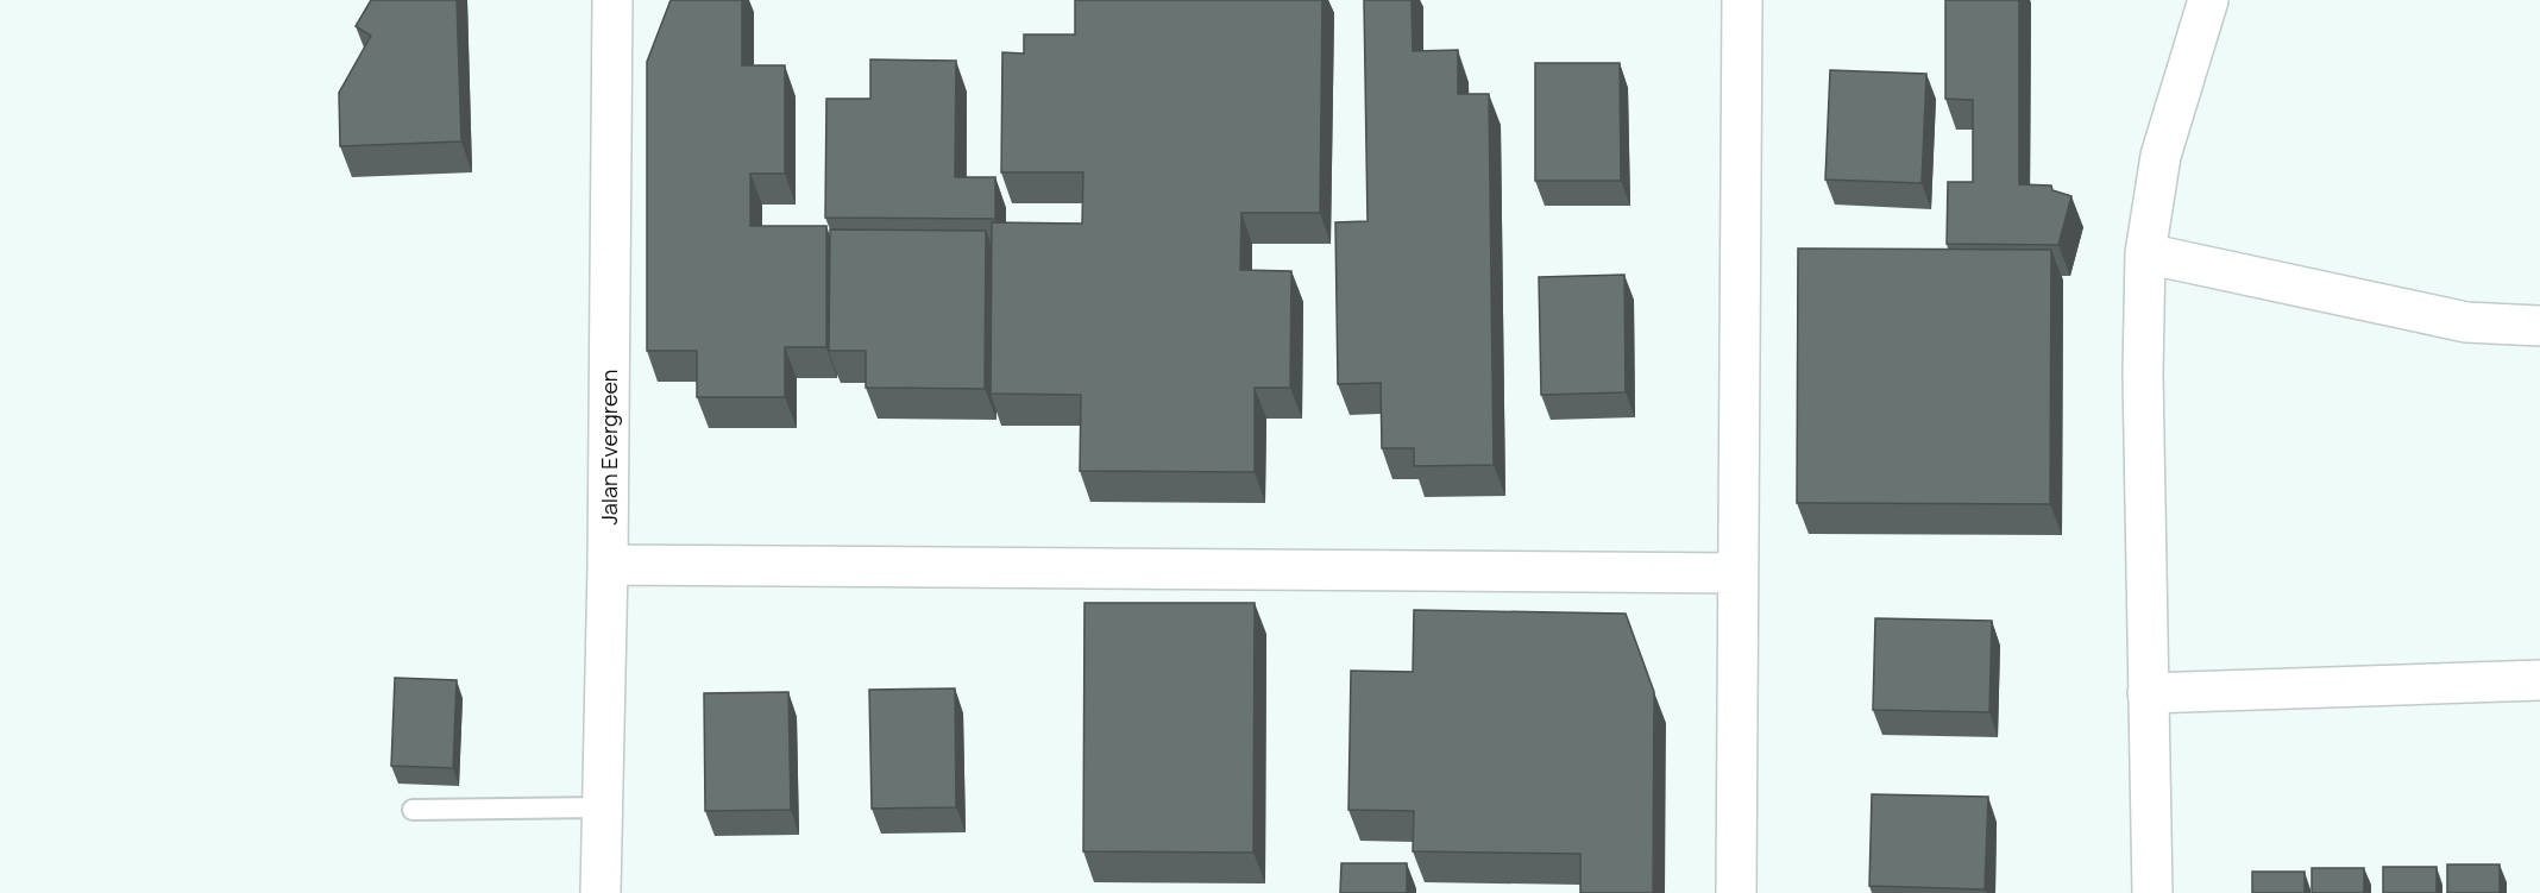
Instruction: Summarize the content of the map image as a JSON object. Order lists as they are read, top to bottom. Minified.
{"streets":{"street":["Jalan Evergreen"]}}
